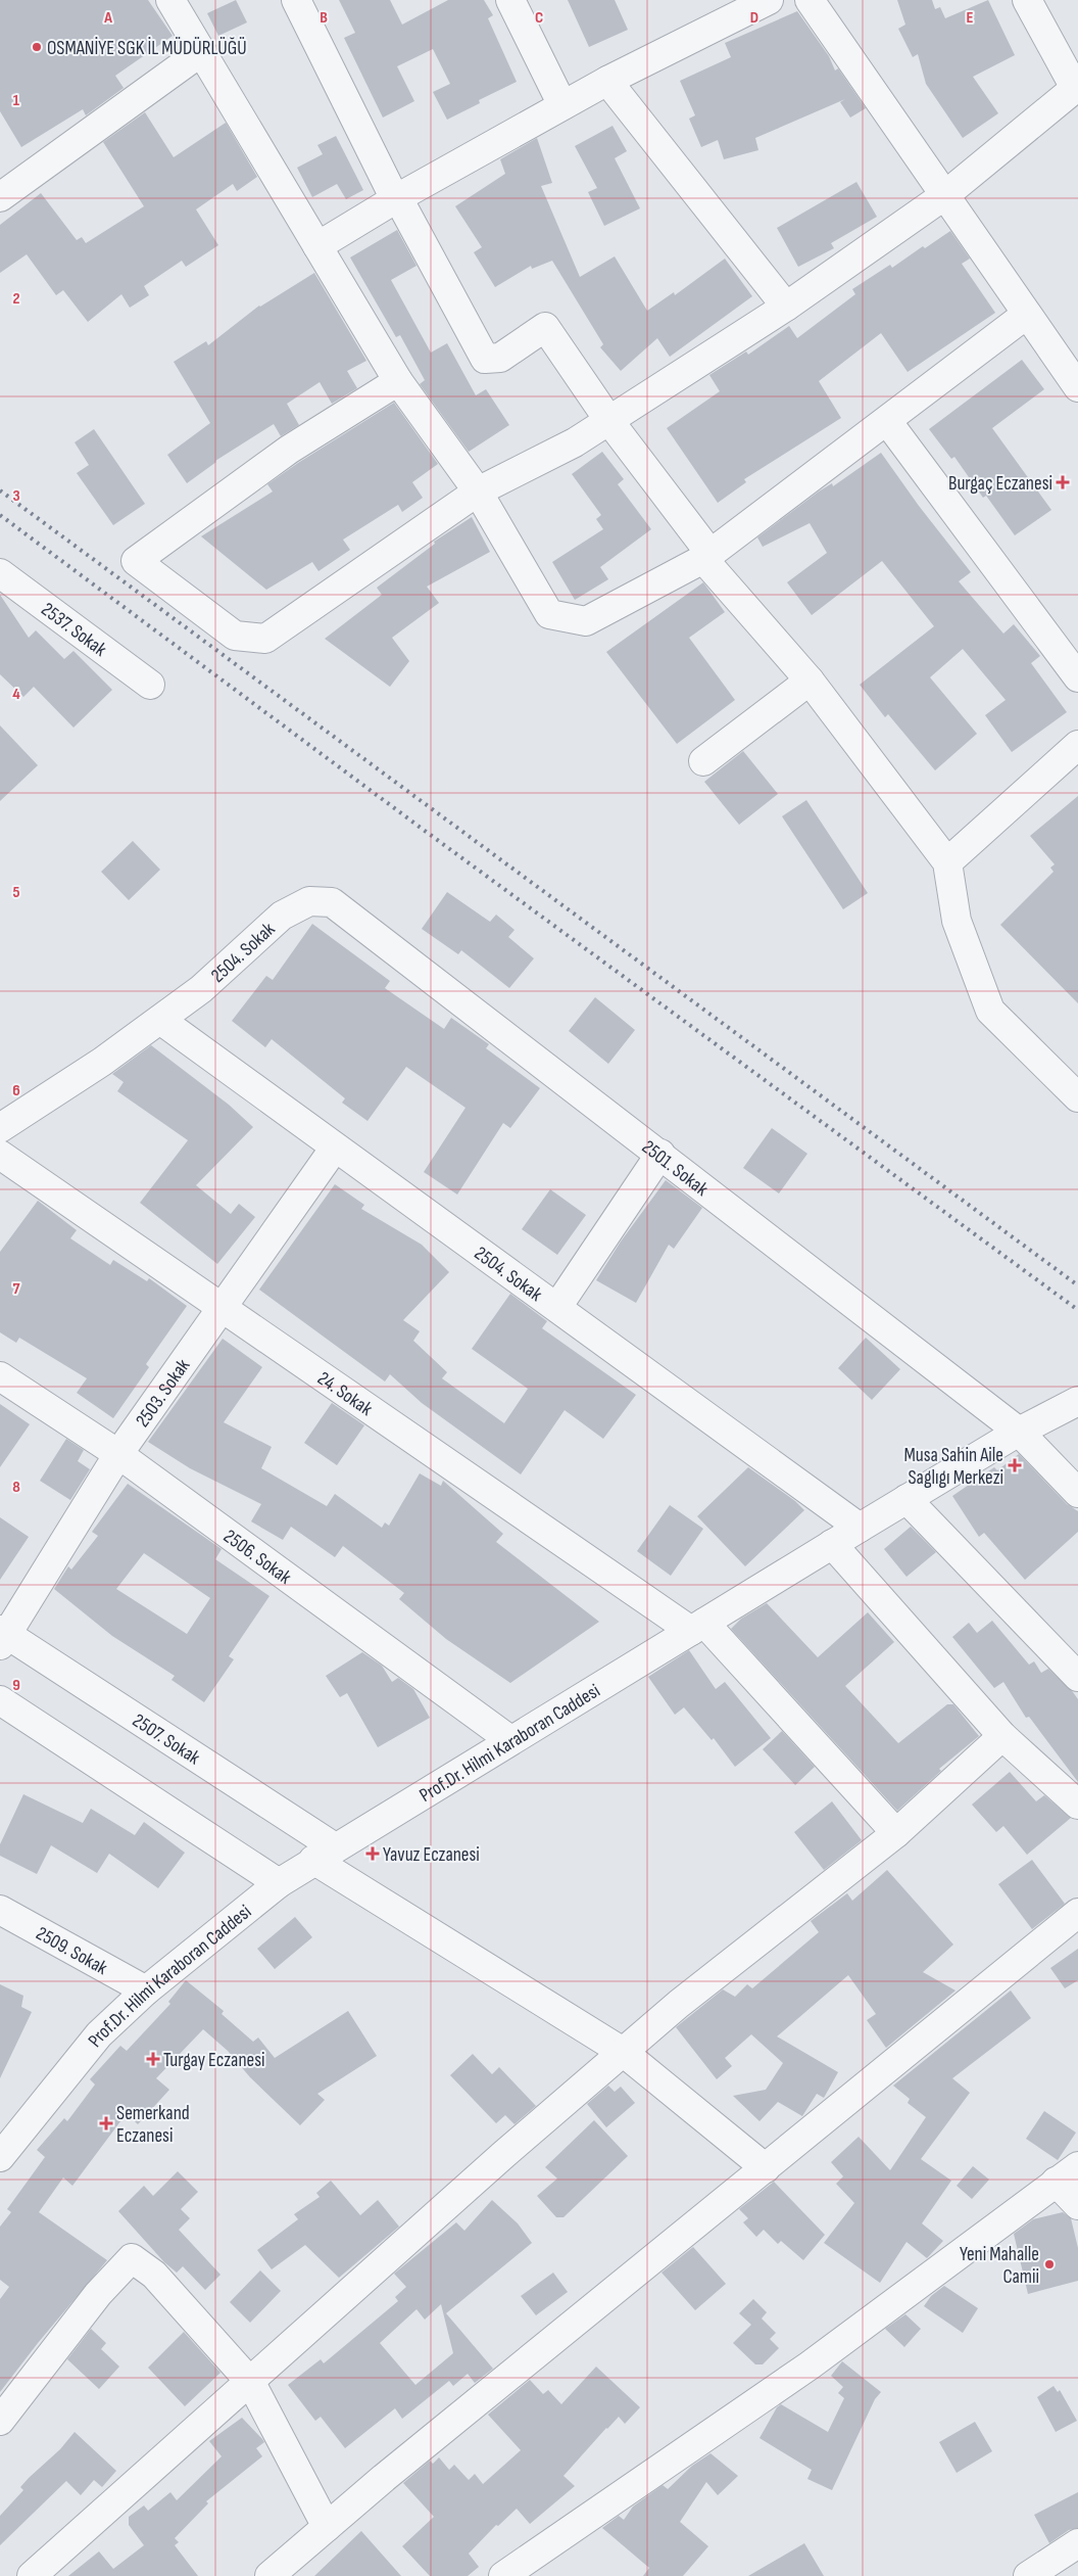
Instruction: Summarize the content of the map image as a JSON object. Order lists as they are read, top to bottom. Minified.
{"streets":{"street":["2537. Sokak","2504. Sokak","2501. Sokak","24. Sokak","2503. Sokak","2506. Sokak","2507. Sokak","Prof.Dr. Hilmi Karaboran Caddesi","2509. Sokak"]},"crossings":[["2504. Sokak","2501. Sokak"],["2504. Sokak","2503. Sokak"],["2504. Sokak","Prof.Dr. Hilmi Karaboran Caddesi"],["2501. Sokak","Prof.Dr. Hilmi Karaboran Caddesi"],["24. Sokak","2503. Sokak"],["24. Sokak","Prof.Dr. Hilmi Karaboran Caddesi"],["2503. Sokak","2506. Sokak"],["2503. Sokak","2507. Sokak"],["2506. Sokak","Prof.Dr. Hilmi Karaboran Caddesi"],["2507. Sokak","Prof.Dr. Hilmi Karaboran Caddesi"],["Prof.Dr. Hilmi Karaboran Caddesi","2509. Sokak"]],"places":{"other":["OSMANİYE SGK İL MÜDÜRLÜĞÜ","Yeni Mahalle Camii"],"health":["Burgaç Eczanesi","Musa Sahin Aile Saglıgı Merkezi","Yavuz Eczanesi","Turgay Eczanesi","Semerkand Eczanesi"]},"grid":{"columns":["A","B","C","D","E"],"rows":["1","2","3","4","5","6","7","8","9"]}}
